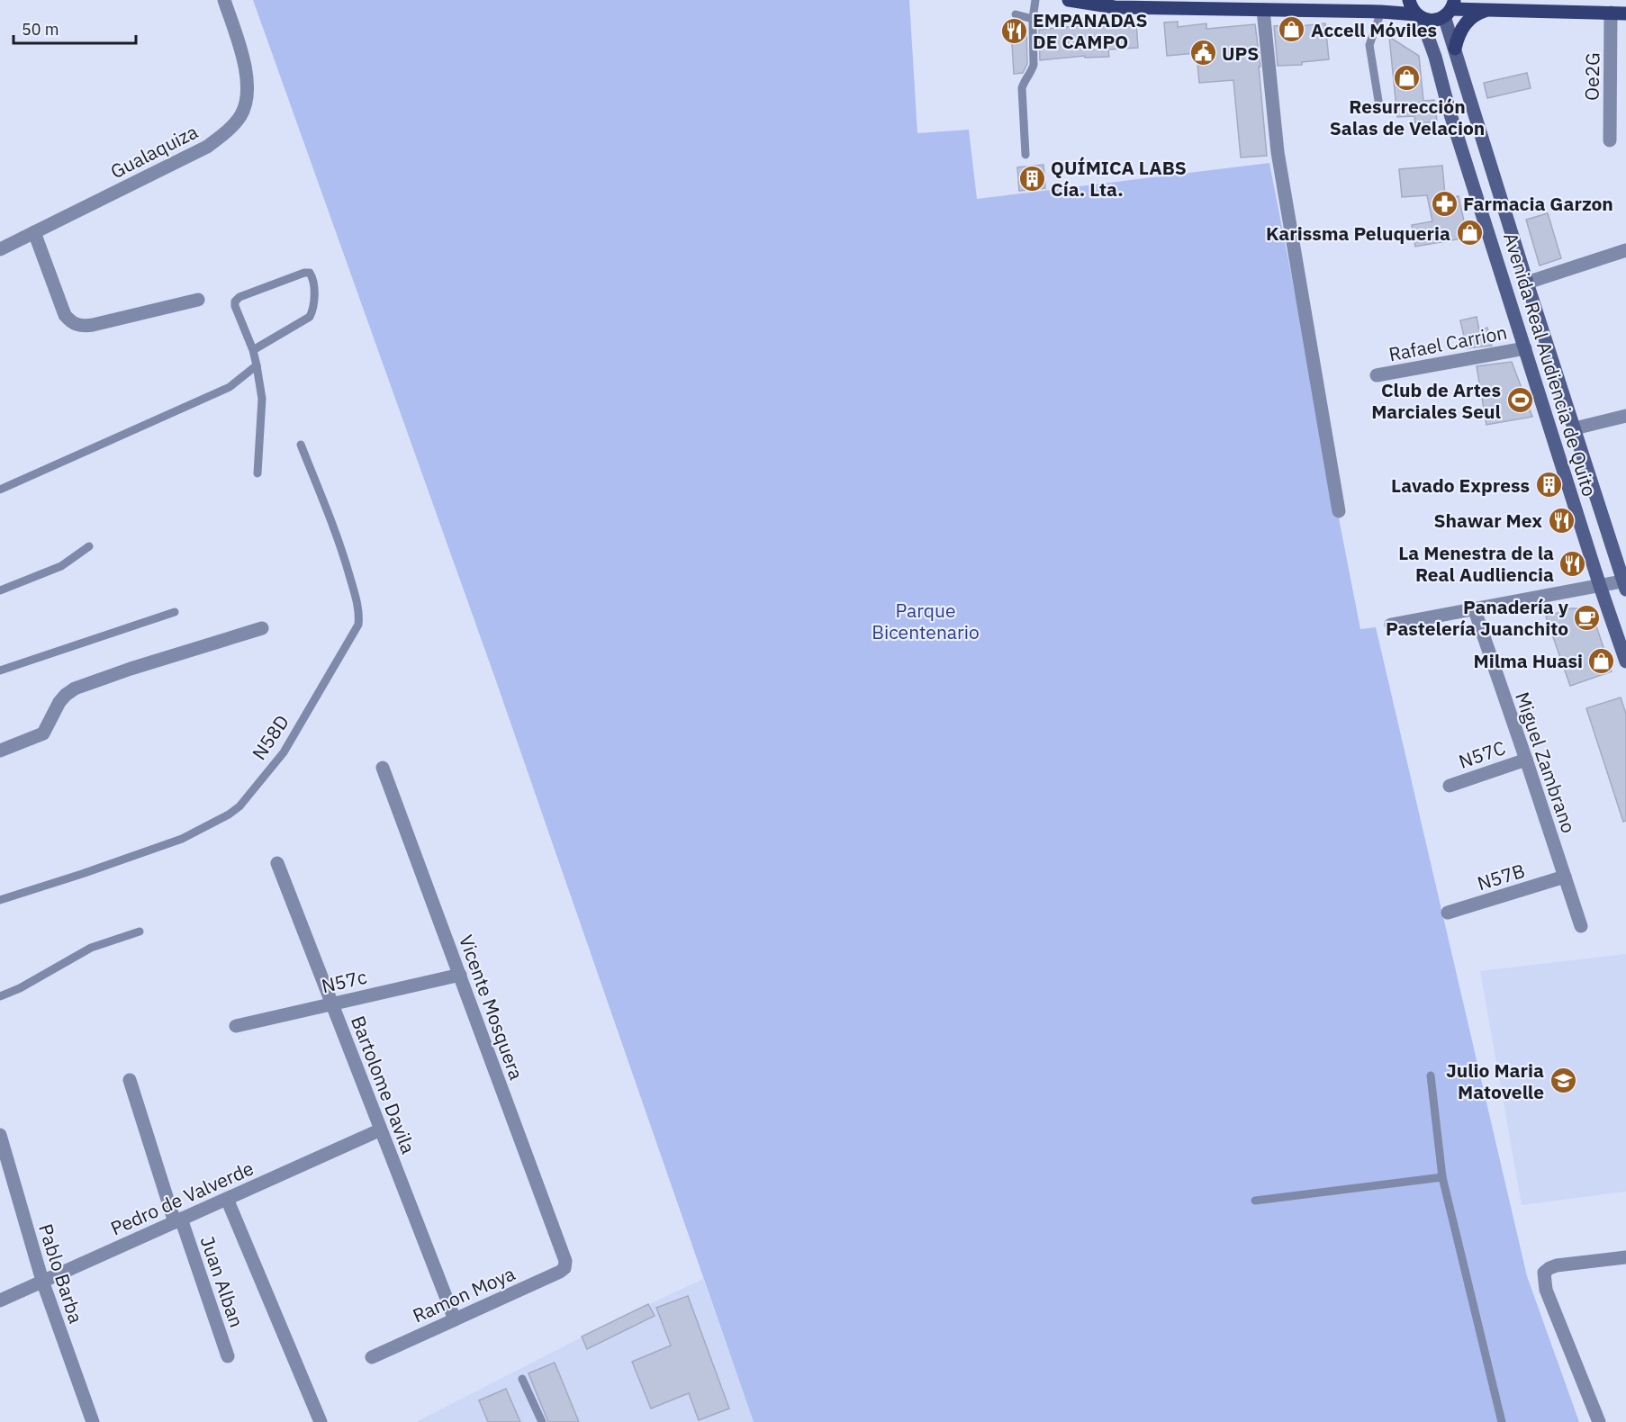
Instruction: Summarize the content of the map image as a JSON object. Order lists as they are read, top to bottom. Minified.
{"streets":{"main road":["Avenida Real Audiencia de Quito"],"street":["Oe2G","Gualaquiza","Rafael Carrion","N57C","Miguel Zambrano","N57B","N57c","Vicente Mosquera","Bartolome Davila","Pedro de Valverde","Pablo Barba","Juan Alban","Ramon Moya"],"lane":["N58D"]},"crossings":[["Rafael Carrion","Avenida Real Audiencia de Quito"],["N57C","Miguel Zambrano"],["Miguel Zambrano","N57B"],["N57c","Vicente Mosquera"],["N57c","Bartolome Davila"],["Vicente Mosquera","Ramon Moya"],["Bartolome Davila","Pedro de Valverde"],["Bartolome Davila","Ramon Moya"],["Pedro de Valverde","Pablo Barba"],["Pedro de Valverde","Juan Alban"]],"parks":["Parque Bicentenario"],"places":{"shop":["Accell Móviles","Resurrección Salas de Velacion","Karissma Peluqueria","Milma Huasi"],"restaurant":["EMPANADAS DE CAMPO","Shawar Mex","La Menestra de la Real Audliencia"],"public building":["UPS"],"building":["QUÍMICA LABS Cía. Lta.","Lavado Express"],"pharmacy":["Farmacia Garzon"],"sports":["Club de Artes Marciales Seul"],"cafe":["Panadería y Pastelería Juanchito"],"school or university":["Julio Maria Matovelle"]},"scale_bar":"50 m"}
